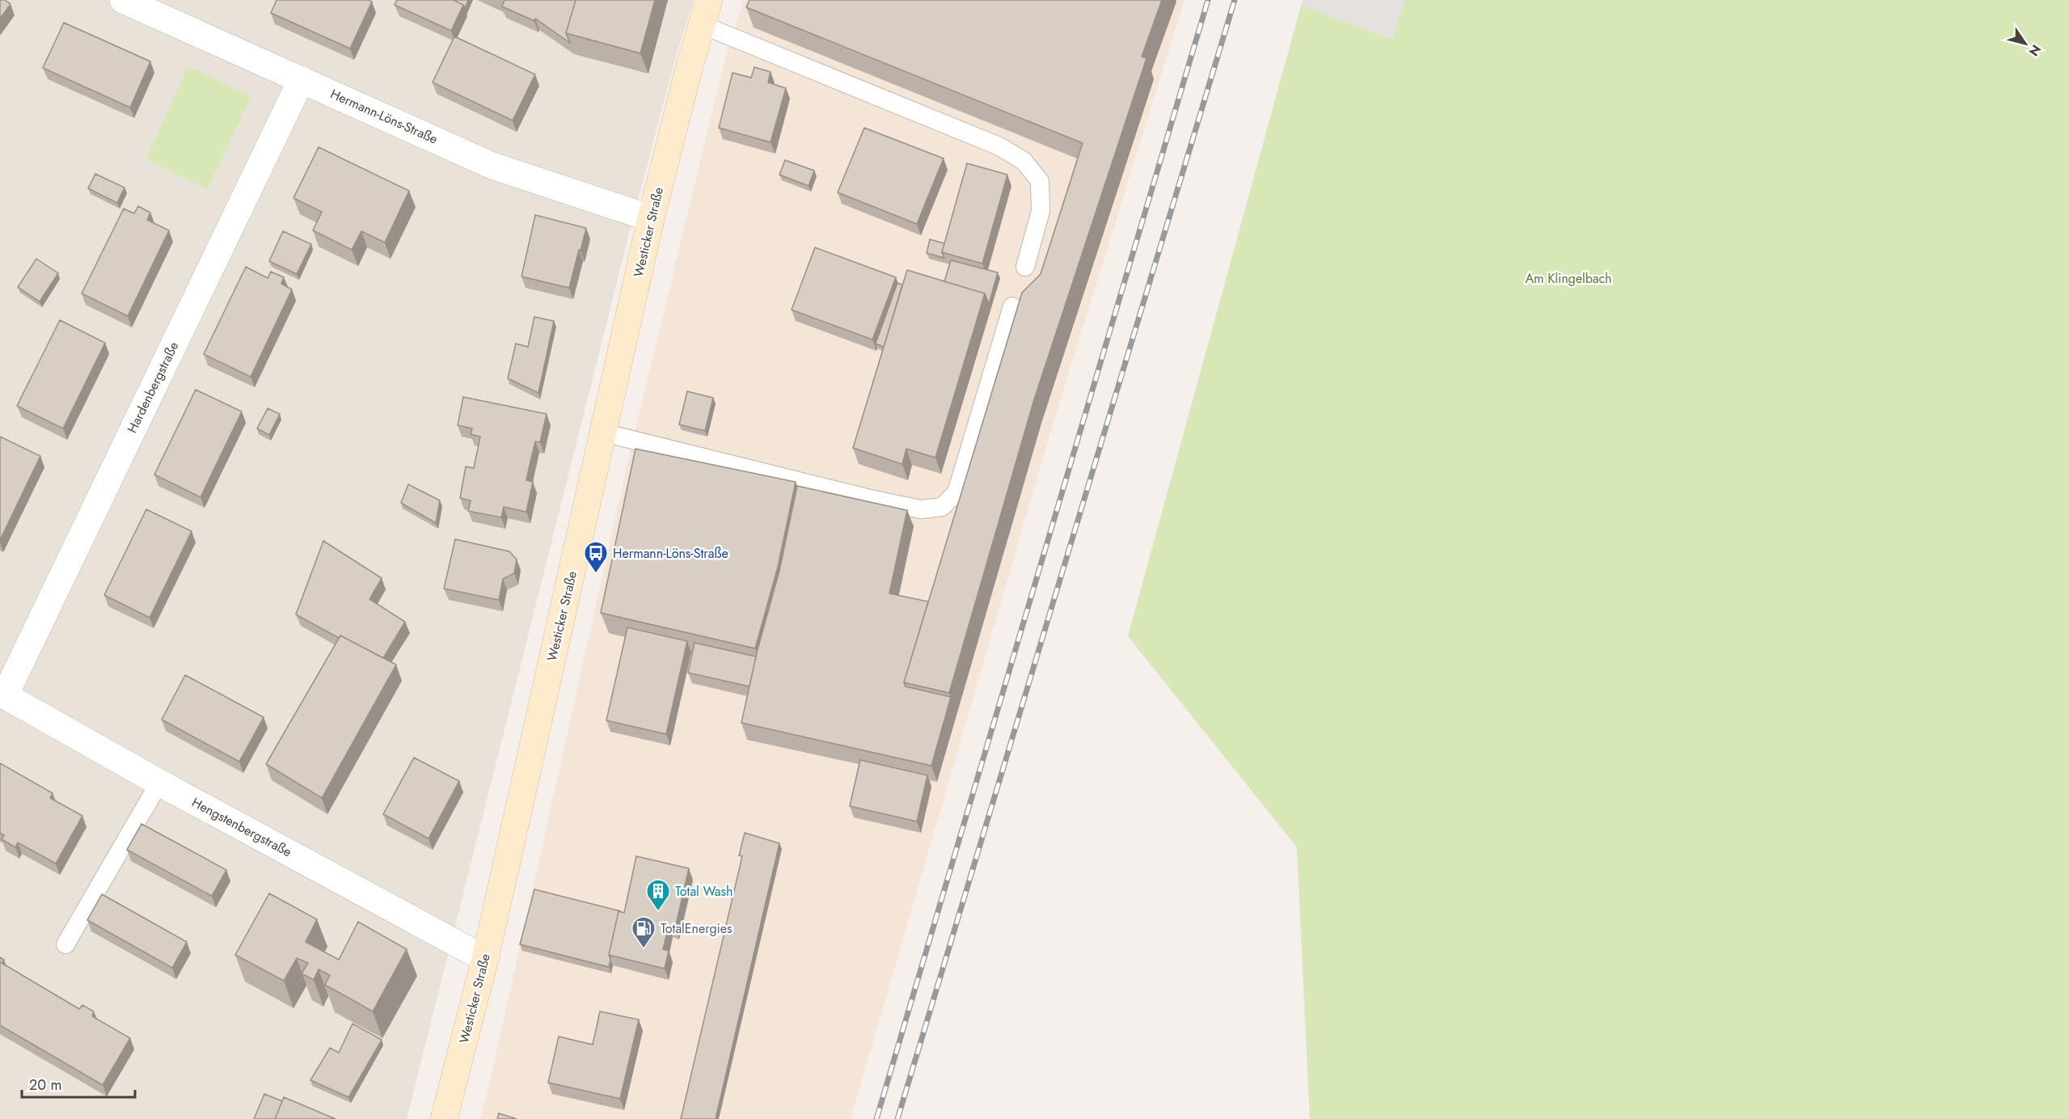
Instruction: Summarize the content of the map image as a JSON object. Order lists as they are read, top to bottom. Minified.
{"streets":{"main road":["Westicker Straße"],"street":["Hermann-Löns-Straße","Hardenbergstraße","Hengstenbergstraße"]},"crossings":[["Hermann-Löns-Straße","Westicker Straße"],["Hermann-Löns-Straße","Hardenbergstraße"],["Westicker Straße","Hengstenbergstraße"],["Hardenbergstraße","Hengstenbergstraße"]],"parks":["Am Klingelbach"],"places":{"bus stop":["Hermann-Löns-Straße"],"building":["Total Wash"],"fuel station":["TotalEnergies"]},"scale_bar":"20 m","north":"bottom right"}
